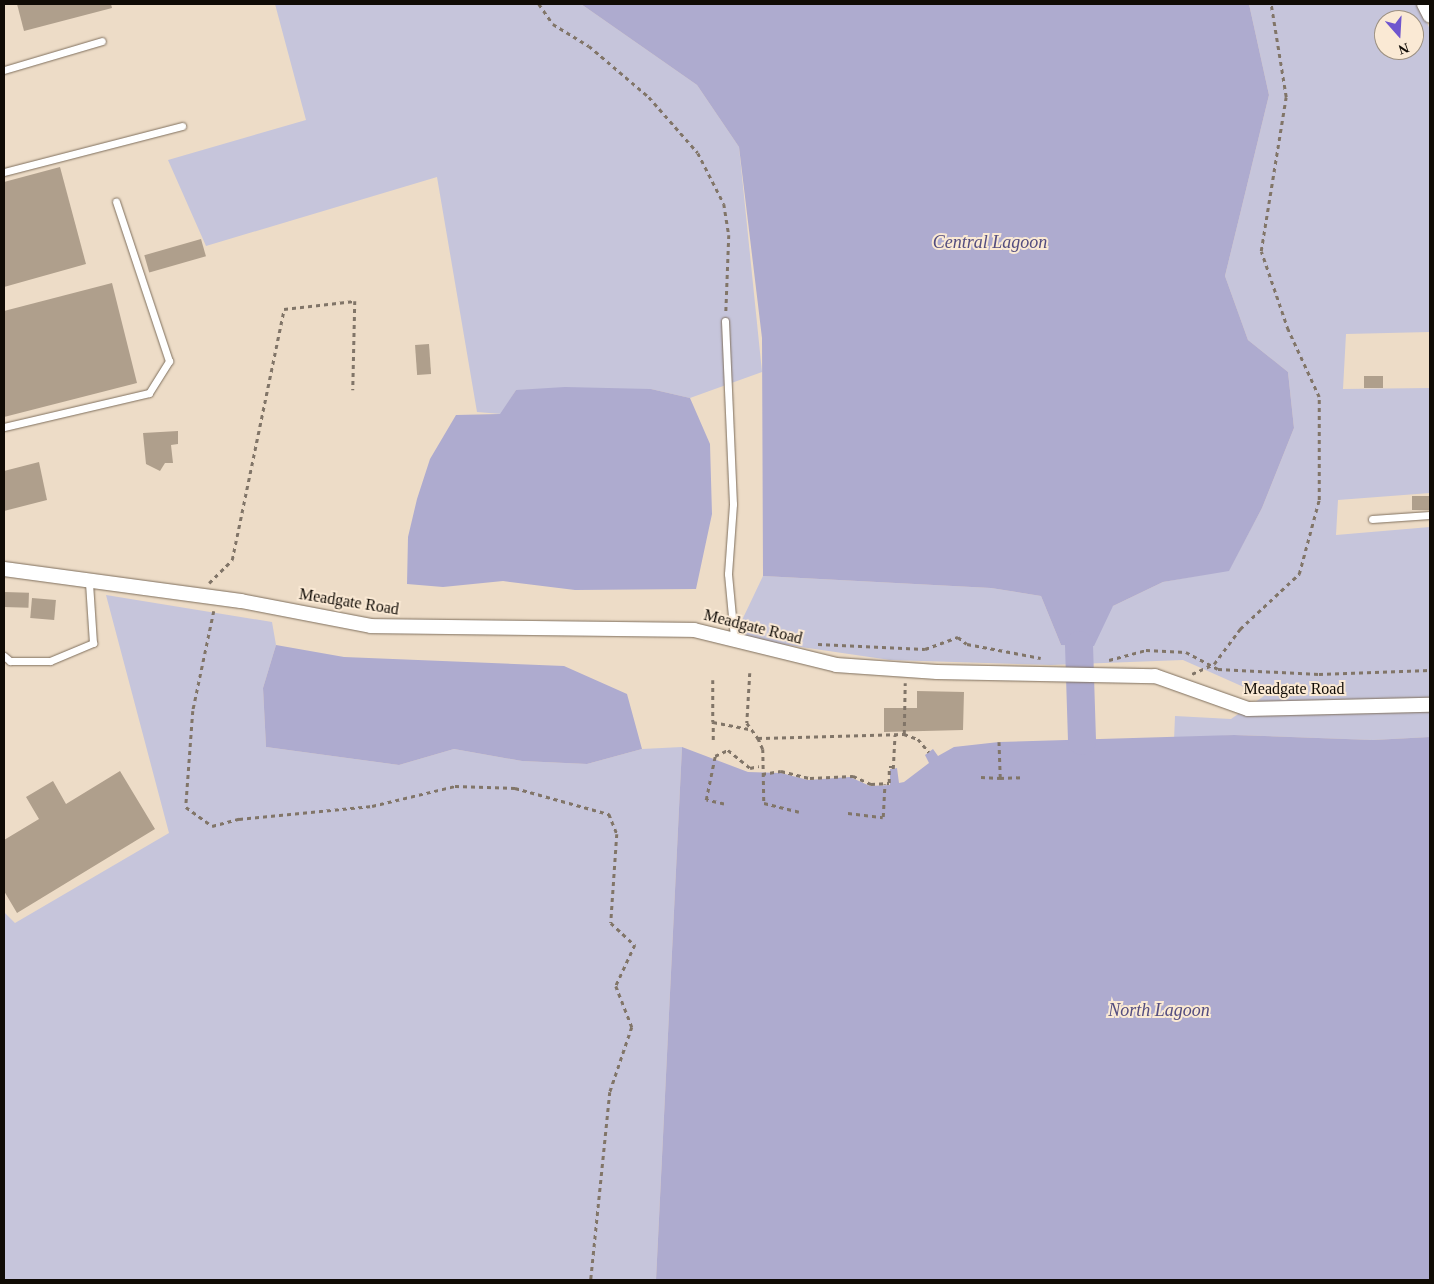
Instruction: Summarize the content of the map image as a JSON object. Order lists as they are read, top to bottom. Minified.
{"streets":{"street":["Meadgate Road"]},"water":["Central Lagoon","North Lagoon"],"north":"bottom"}
